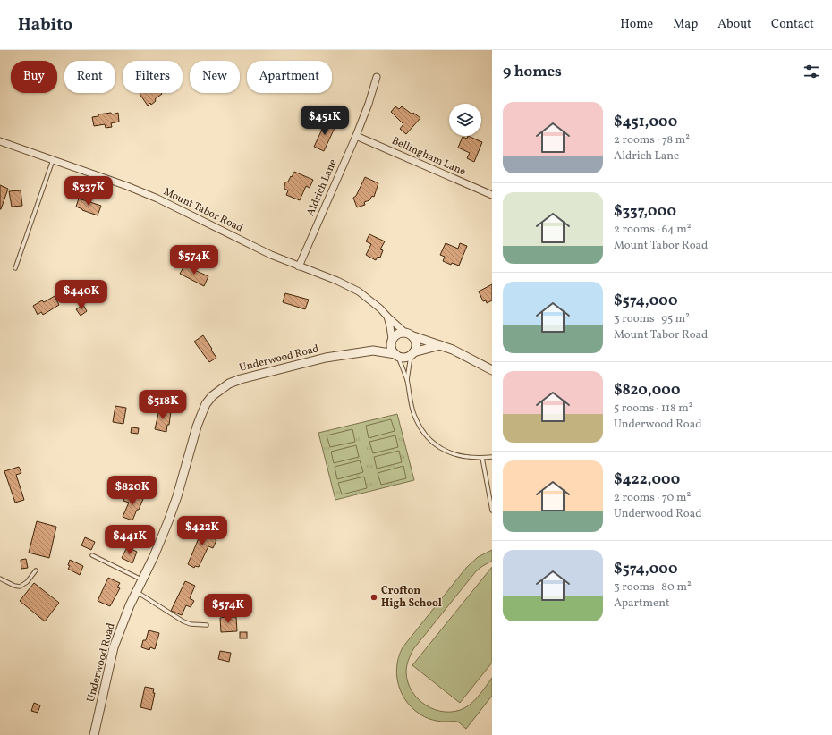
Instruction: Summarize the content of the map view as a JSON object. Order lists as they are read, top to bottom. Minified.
{"streets":{"street":["Bellingham Lane","Aldrich Lane","Mount Tabor Road","Underwood Road"]},"crossings":[["Bellingham Lane","Aldrich Lane"],["Aldrich Lane","Mount Tabor Road"],["Mount Tabor Road","Underwood Road"]],"places":["Crofton High School"],"page":{"header":"Habito","nav":["Home","Map","About","Contact"],"heading":"9 homes","chip":["Buy","Rent","Filters","New","Apartment"],"list":[{"name":"$451,000","note":"2 rooms · 78 m² · Aldrich Lane"},{"name":"$337,000","note":"2 rooms · 64 m² · Mount Tabor Road"},{"name":"$574,000","note":"3 rooms · 95 m² · Mount Tabor Road"},{"name":"$820,000","note":"5 rooms · 118 m² · Underwood Road"},{"name":"$422,000","note":"2 rooms · 70 m² · Underwood Road"},{"name":"$574,000","note":"3 rooms · 80 m² · Apartment"}],"price":["$451K","$337K","$574K","$440K","$518K","$820K","$422K","$441K","$574K"]}}
